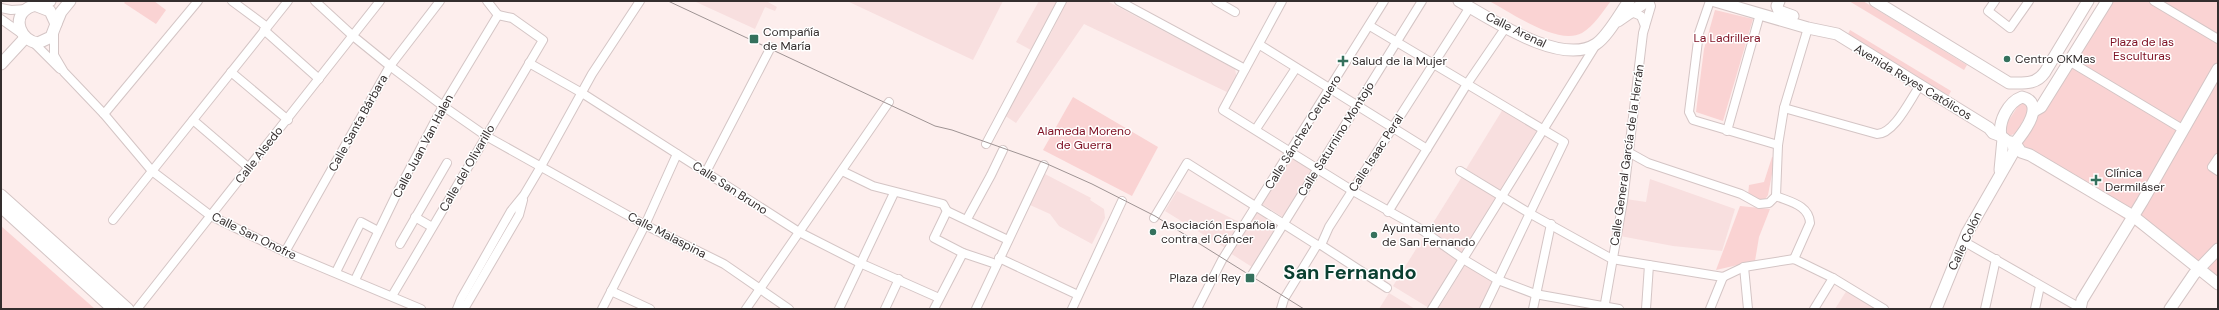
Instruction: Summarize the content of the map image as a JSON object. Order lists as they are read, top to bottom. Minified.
{"streets":{"street":["Calle Arenal","Avenida Reyes Católicos","Calle Santa Bárbara","Calle Sánchez Cerquero","Calle Saturnino Montojo","Calle Juan Van Halen","Calle Isaac Peral","Calle Alsedo","Calle General García de la Herrán","Calle del Olivarillo","Calle San Bruno","Calle Malaspina","Calle San Onofre","Calle Colón"]},"crossings":[["Calle Arenal","Calle Isaac Peral"],["Calle Arenal","Calle General García de la Herrán"],["Avenida Reyes Católicos","Calle Colón"],["Calle Santa Bárbara","Calle Malaspina"],["Calle Santa Bárbara","Calle San Onofre"],["Calle Juan Van Halen","Calle del Olivarillo"],["Calle Juan Van Halen","Calle Malaspina"],["Calle Juan Van Halen","Calle San Onofre"],["Calle Alsedo","Calle Malaspina"],["Calle Alsedo","Calle San Onofre"],["Calle del Olivarillo","Calle San Bruno"],["Calle del Olivarillo","Calle Malaspina"],["Calle del Olivarillo","Calle San Onofre"]],"districts":["San Fernando"],"parks":["La Ladrillera","Plaza de las Esculturas","Alameda Moreno de Guerra"],"places":{"transit":["Compañía de María","Plaza del Rey"],"other":["Centro OKMas","Asociación Española contra el Cáncer","Ayuntamiento de San Fernando"],"health":["Salud de la Mujer","Clínica Dermiláser"]}}
